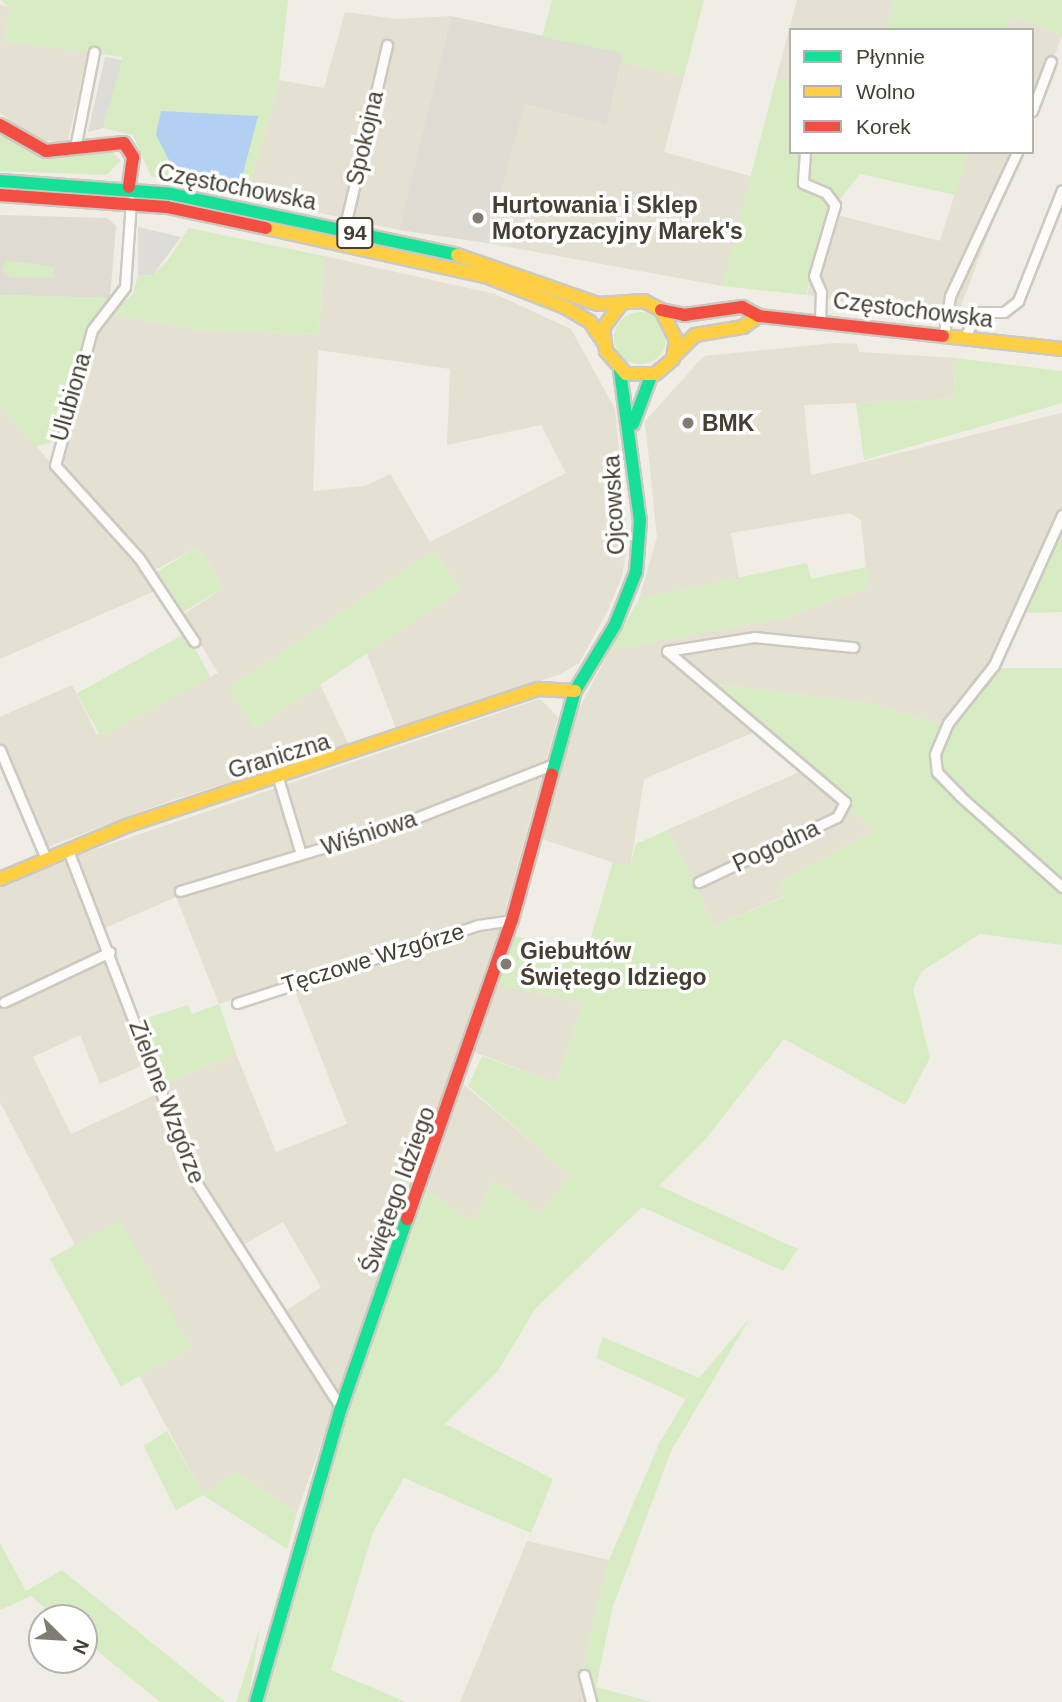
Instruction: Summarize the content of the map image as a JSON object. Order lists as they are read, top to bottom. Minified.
{"streets":{"street":["Spokojna","Częstochowska","94","Ulubiona","Ojcowska","Graniczna","Wiśniowa","Pogodna","Tęczowe Wzgórze","Zielone Wzgórze","Świętego Idziego"]},"crossings":[["Spokojna","Częstochowska"],["Częstochowska","94"],["Częstochowska","Ulubiona"],["Częstochowska","Ojcowska"],["94","Ojcowska"],["Ojcowska","Graniczna"],["Ojcowska","Świętego Idziego"],["Graniczna","Zielone Wzgórze"],["Graniczna","Świętego Idziego"],["Wiśniowa","Świętego Idziego"],["Tęczowe Wzgórze","Świętego Idziego"],["Zielone Wzgórze","Świętego Idziego"]],"places":["Hurtowania i Sklep Motoryzacyjny Marek's","BMK","Giebułtów Świętego Idziego"],"legend":["Płynnie","Wolno","Korek"],"north":"bottom right"}
